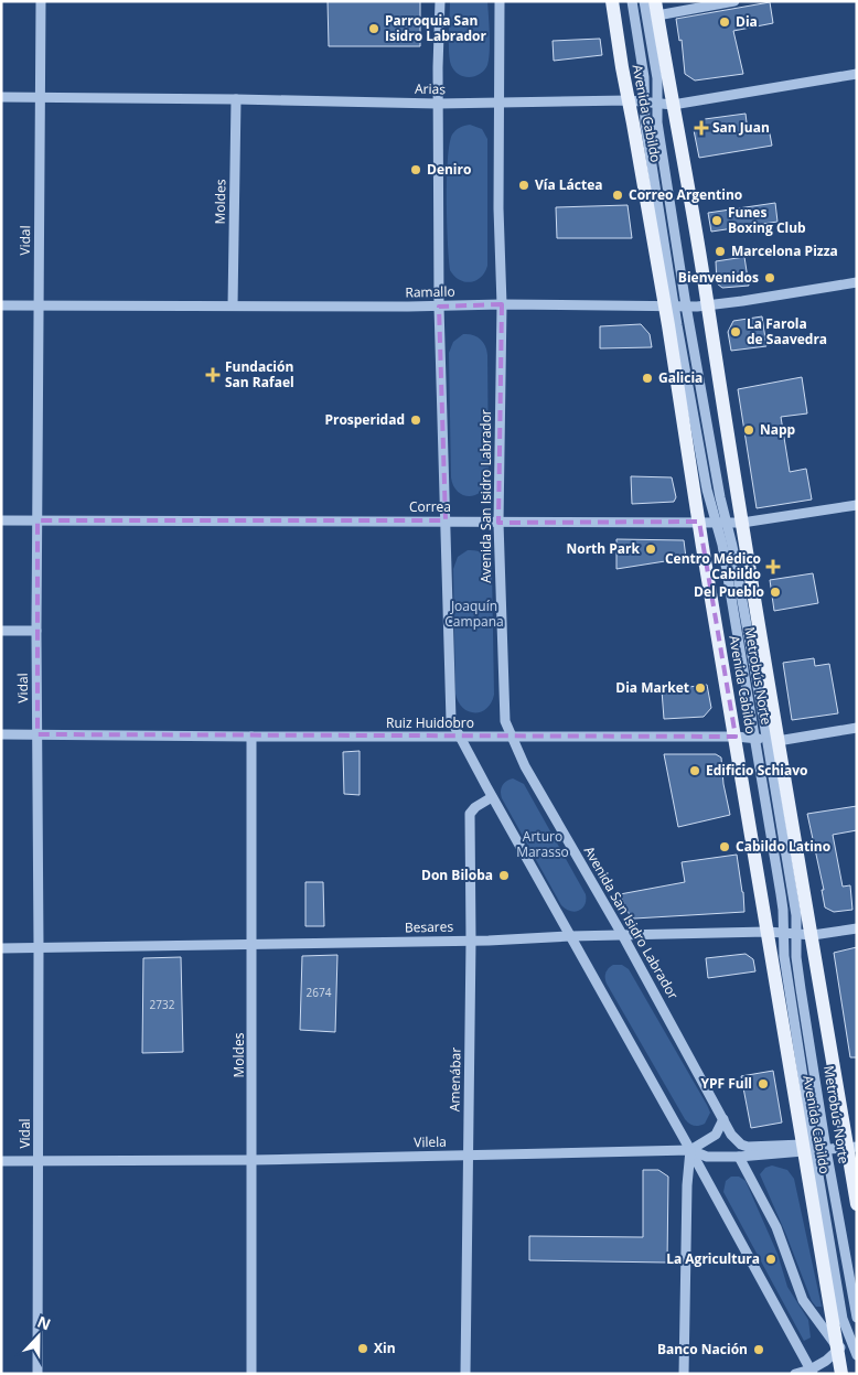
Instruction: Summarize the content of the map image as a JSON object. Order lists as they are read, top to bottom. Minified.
{"streets":{"main road":["Avenida Cabildo"],"street":["Arias","Moldes","Vidal","Ramallo","Avenida San Isidro Labrador","Correa","Metrobús Norte","Ruiz Huidobro","Besares","Amenábar","Vilela"]},"crossings":[["Arias","Avenida Cabildo"],["Arias","Moldes"],["Arias","Vidal"],["Arias","Avenida San Isidro Labrador"],["Arias","Metrobús Norte"],["Avenida Cabildo","Ramallo"],["Avenida Cabildo","Correa"],["Avenida Cabildo","Metrobús Norte"],["Avenida Cabildo","Ruiz Huidobro"],["Avenida Cabildo","Besares"],["Avenida Cabildo","Vilela"],["Moldes","Ramallo"],["Moldes","Ruiz Huidobro"],["Moldes","Besares"],["Moldes","Vilela"],["Vidal","Ramallo"],["Vidal","Correa"],["Vidal","Ruiz Huidobro"],["Vidal","Besares"],["Vidal","Vilela"],["Ramallo","Avenida San Isidro Labrador"],["Ramallo","Metrobús Norte"],["Avenida San Isidro Labrador","Correa"],["Avenida San Isidro Labrador","Ruiz Huidobro"],["Avenida San Isidro Labrador","Besares"],["Avenida San Isidro Labrador","Vilela"],["Correa","Metrobús Norte"],["Metrobús Norte","Ruiz Huidobro"],["Metrobús Norte","Besares"],["Metrobús Norte","Vilela"],["Besares","Amenábar"],["Amenábar","Vilela"]],"parks":["Joaquín Campana","Arturo Marasso"],"places":{"other":["Dia","Parroquia San Isidro Labrador","Deniro","Vía Láctea","Correo Argentino","Funes Boxing Club","Marcelona Pizza","Bienvenidos","La Farola de Saavedra","Galicia","Prosperidad","Napp","North Park","Del Pueblo","Dia Market","Edificio Schiavo","Cabildo Latino","Don Biloba","YPF Full","La Agricultura","Xin","Banco Nación"],"health":["San Juan","Fundación San Rafael","Centro Médico Cabildo"]},"house_numbers":["2674","2732"],"north":"top"}
